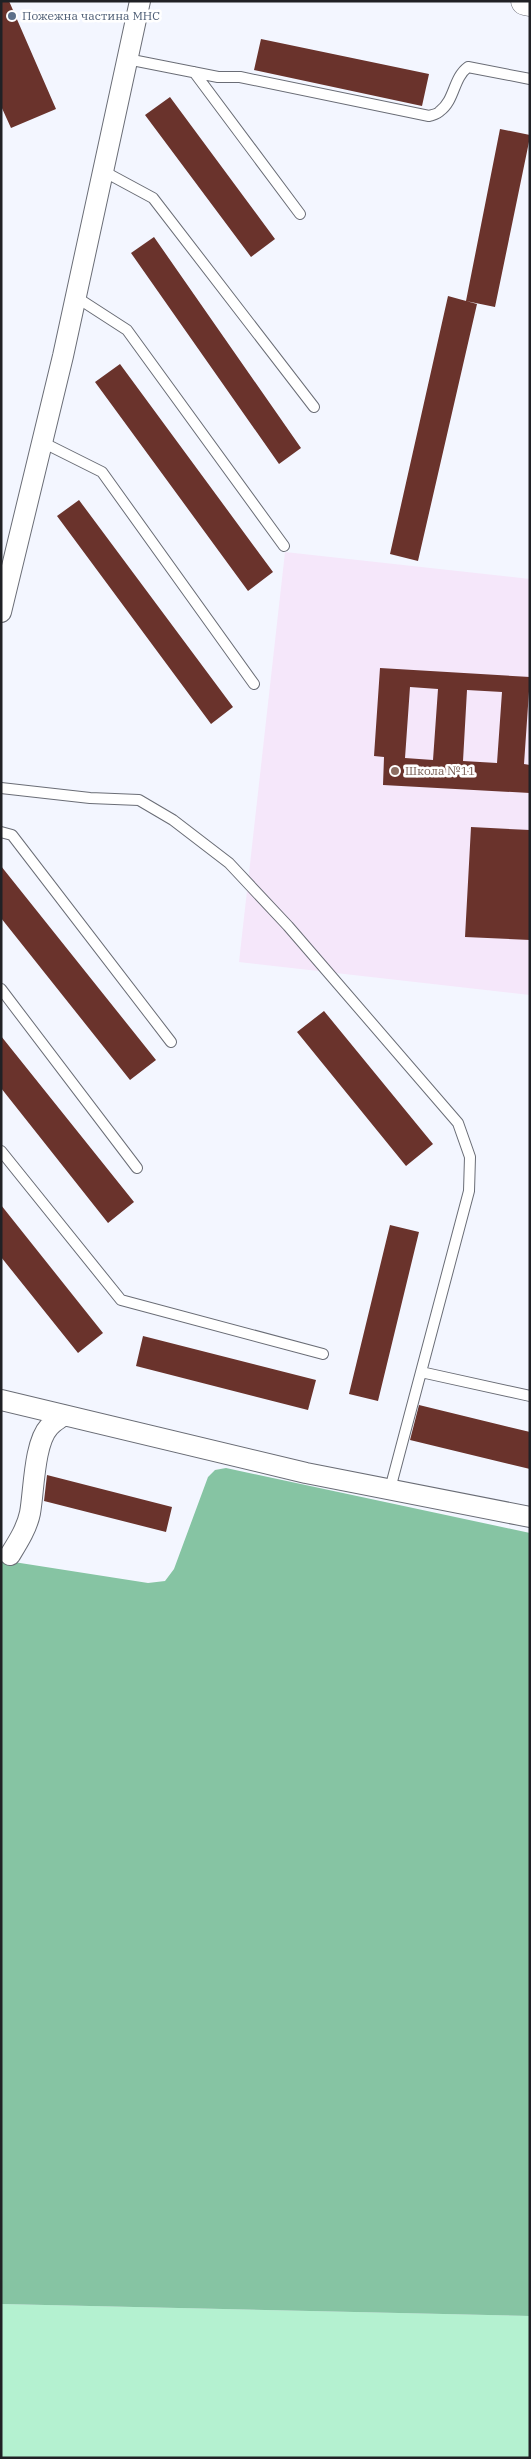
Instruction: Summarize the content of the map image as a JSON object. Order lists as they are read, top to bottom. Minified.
{"places":["Пожежна частина МНС","Школа №11"]}
